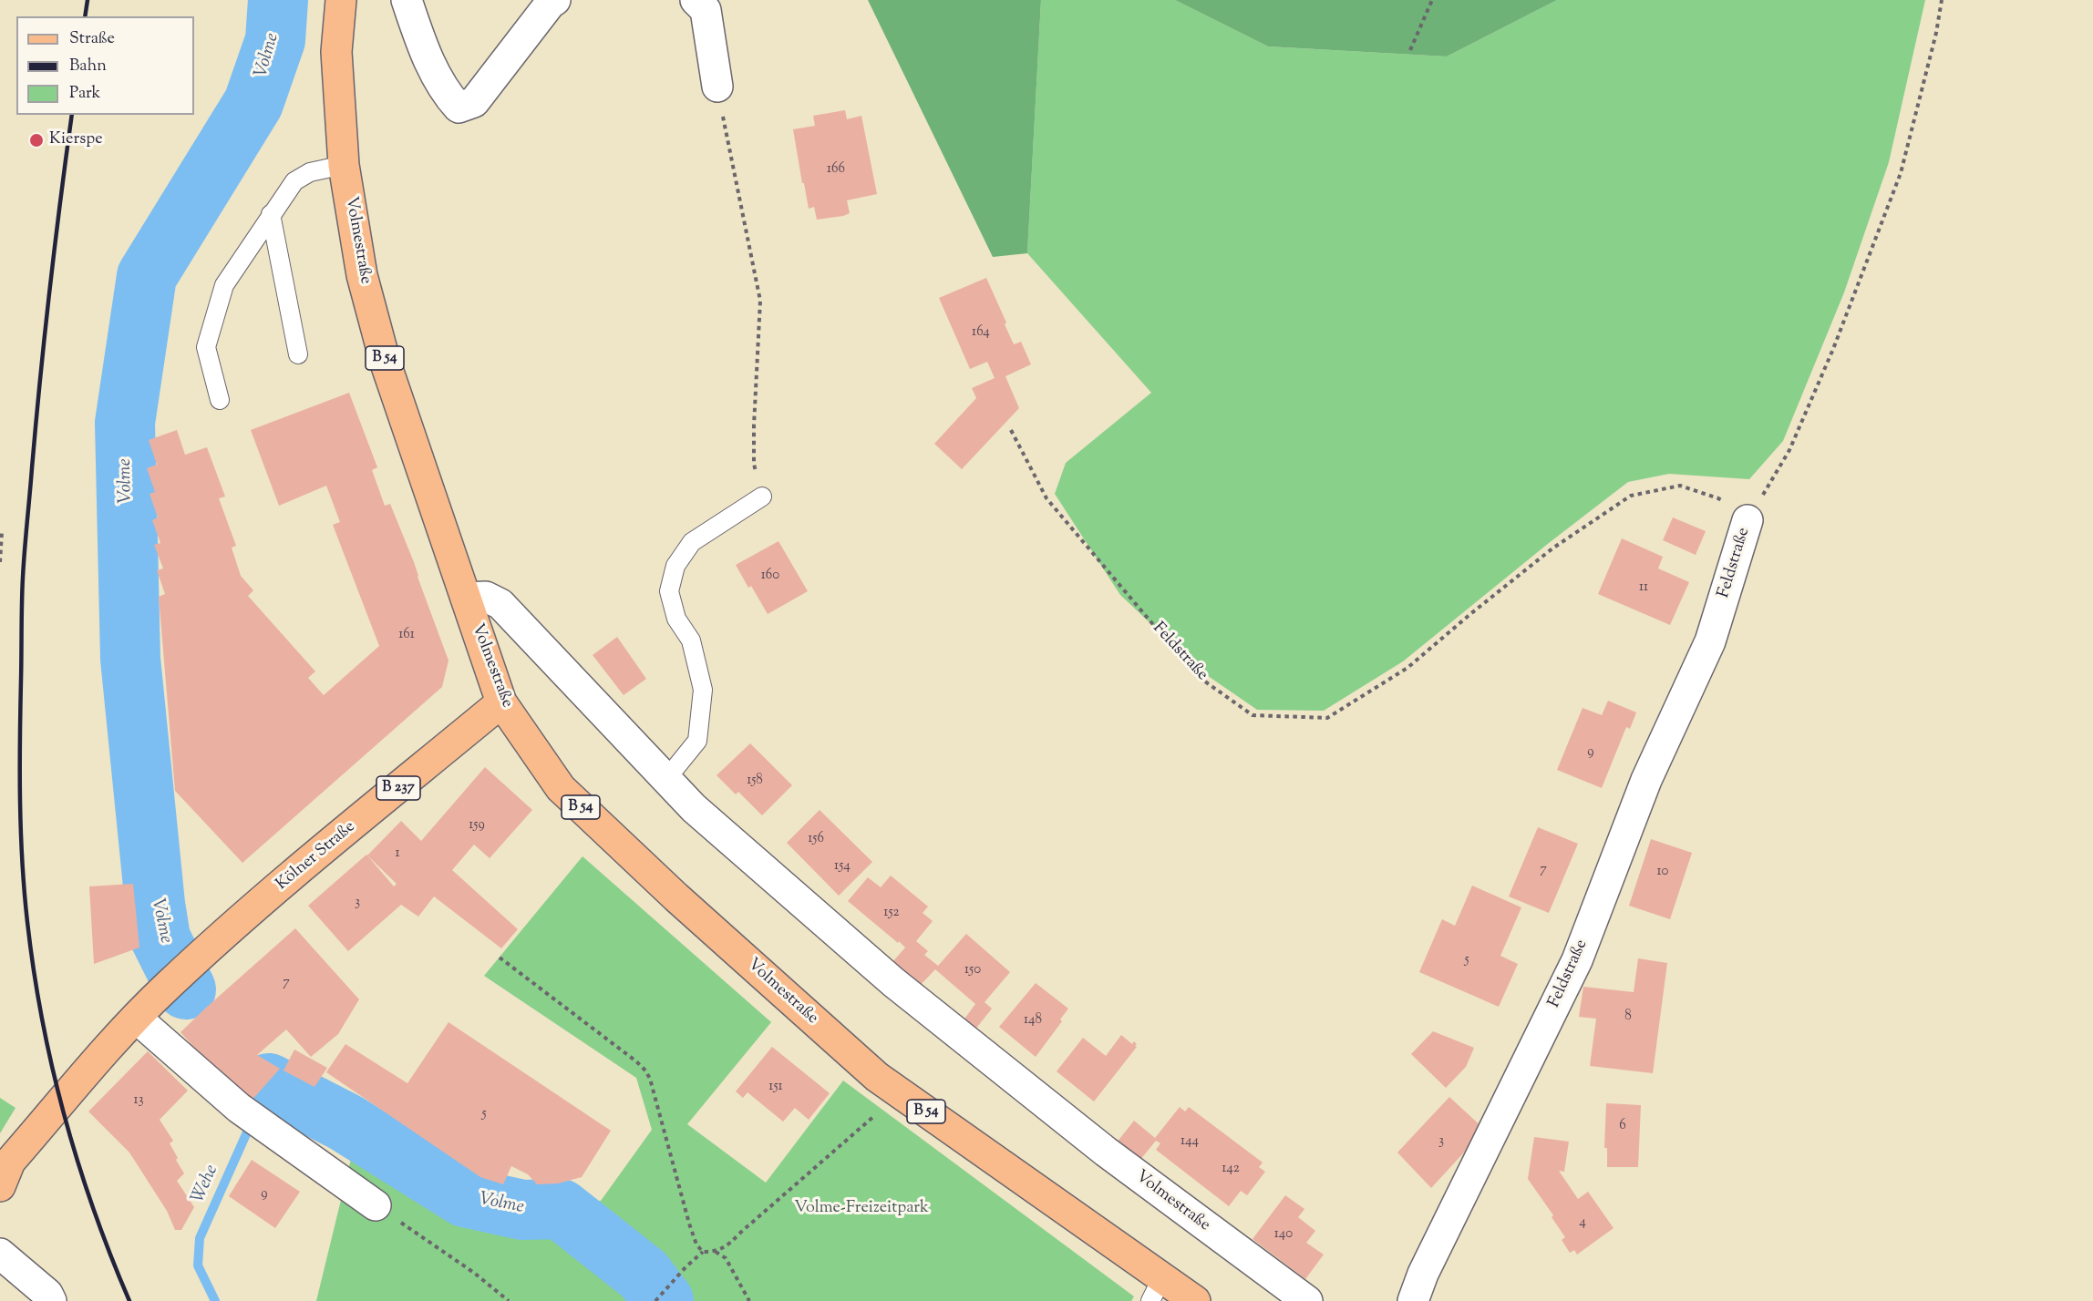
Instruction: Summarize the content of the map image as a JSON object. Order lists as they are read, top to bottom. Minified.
{"streets":{"main road":["Volmestraße","B 54","B 237","Kölner Straße"],"street":["Feldstraße"]},"crossings":[["Volmestraße","Kölner Straße"]],"water":["Volme","Wehe"],"parks":["Volme-Freizeitpark"],"places":["Kierspe"],"house_numbers":["166","164","160","11","161","9","158","159","156","1","154","7","10","3","152","5","150","7","8","148","151","13","5","6","144","3","142","9","4","140"],"legend":["Straße","Bahn","Park"]}
